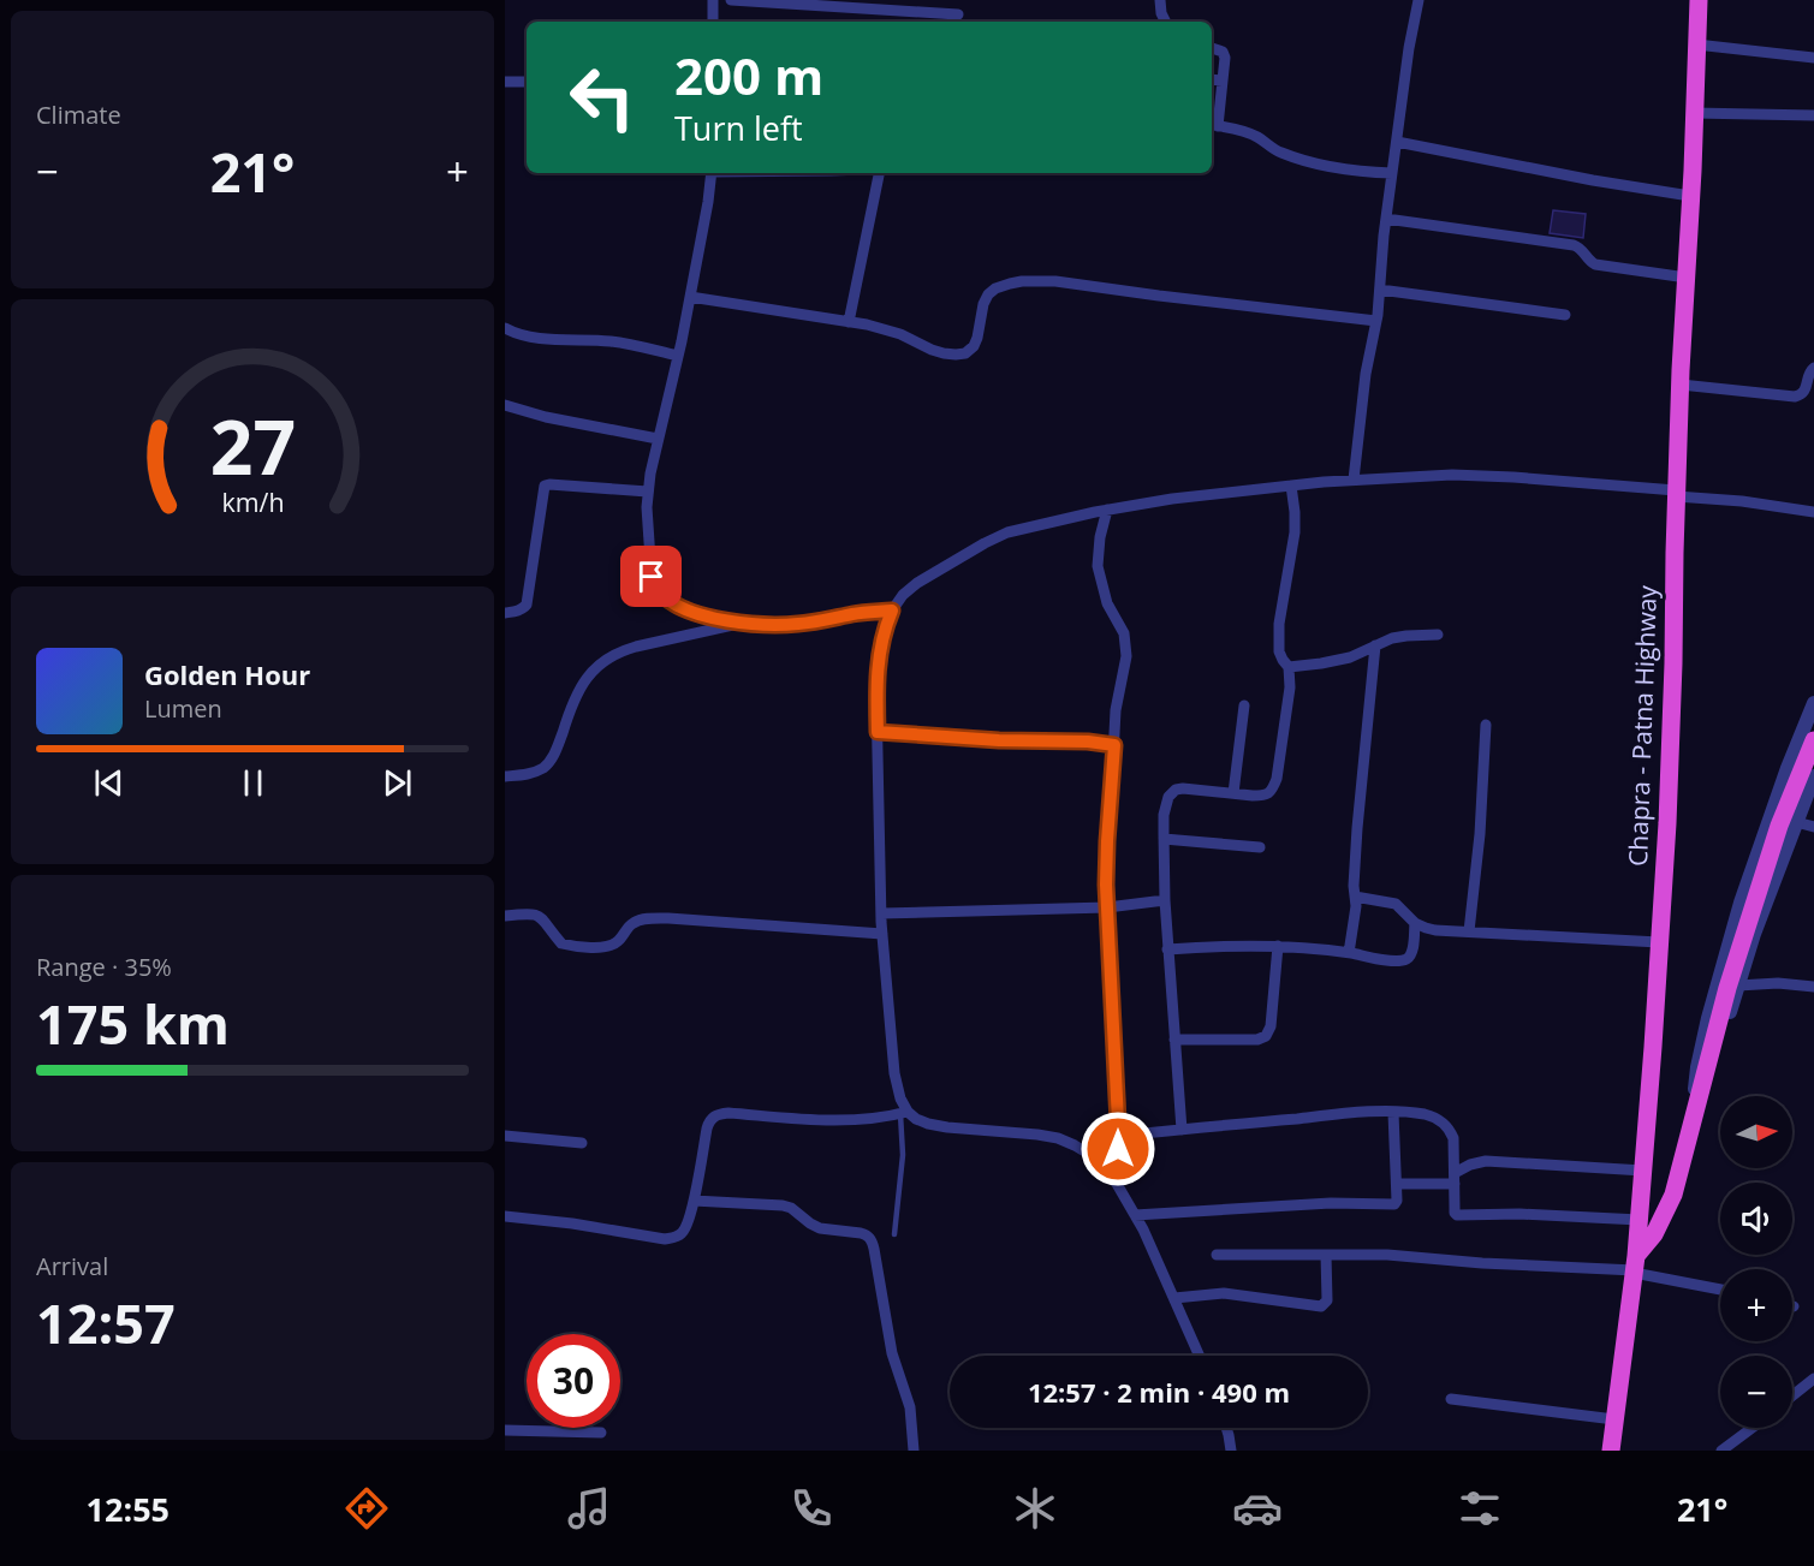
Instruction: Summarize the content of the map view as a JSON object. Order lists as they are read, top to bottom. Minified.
{"streets":{"highway":["Chapra - Patna Highway"]},"north":"right","page":{"tile":["Climate",["Range · 35%","175 km"],["Arrival","12:57"]],"turn":["200 m","Turn left"],"heat":["−","21°","+"],"song":["Golden Hour","Lumen"],"map_buttons":["+","−"],"limit":"30","trip":"12:57 · 2 min · 490 m","tabs":["12:55","21°"],"gauge":["27","km/h"]}}
